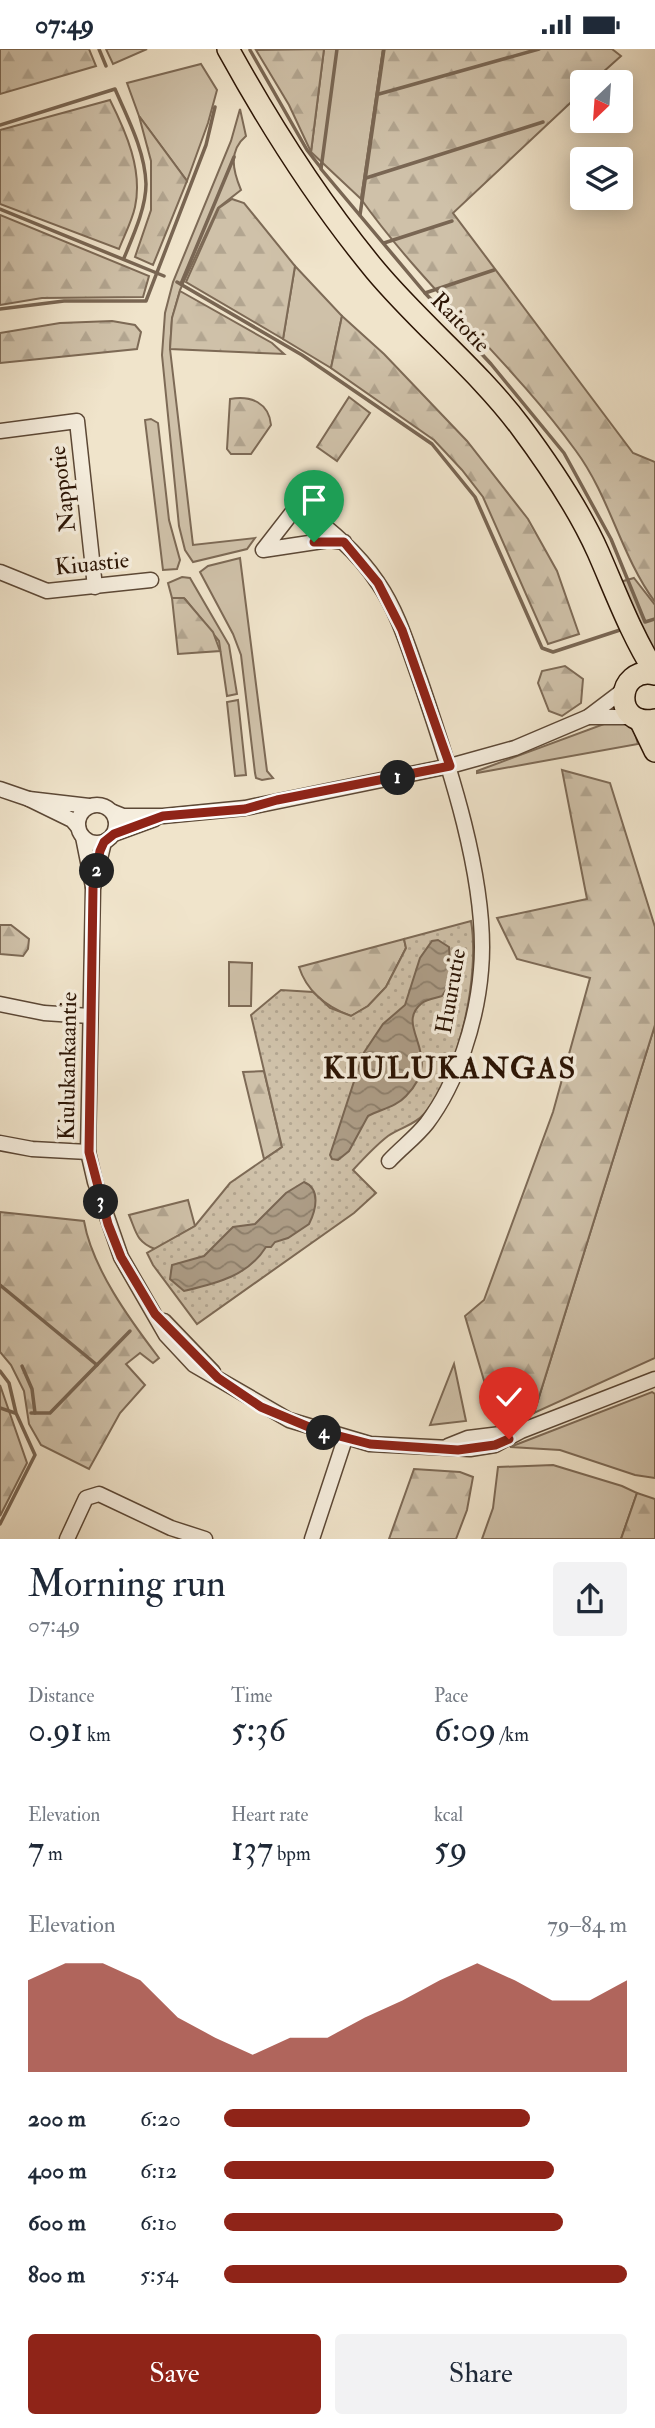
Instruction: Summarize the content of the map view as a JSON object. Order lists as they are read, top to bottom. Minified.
{"streets":{"main road":["Raitotie"],"street":["Nappotie","Kiuastie","Huurutie","Kiulukankaantie"]},"crossings":[["Nappotie","Kiuastie"]],"districts":["KIULUKANGAS"],"north":"bottom left","page":{"status":"07:49","pins":["1","2","3","4"],"heading":["Morning run","07:49"],"stats":[["Distance","0.91 km"],["Time","5:36"],["Pace","6:09 /km"],["Elevation","7 m"],["Heart rate","137 bpm"],["kcal","59"]],"chart":["Elevation","79–84 m"],"list":[{"name":"200 m","note":"6:20"},{"name":"400 m","note":"6:12"},{"name":"600 m","note":"6:10"},{"name":"800 m","note":"5:54"}],"buttons":["Save","Share"]}}
